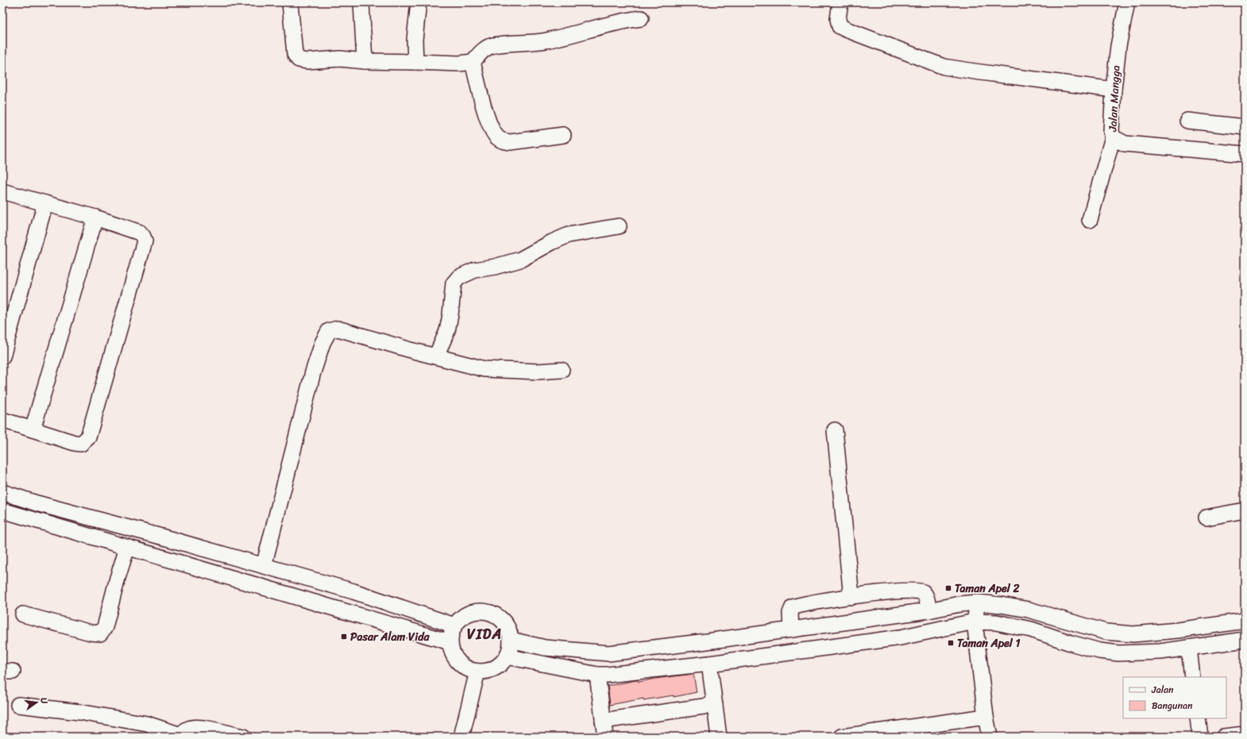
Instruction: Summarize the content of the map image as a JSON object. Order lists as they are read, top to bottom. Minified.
{"streets":{"street":["Jalan Mangga"]},"districts":["VIDA"],"places":{"transit":["Taman Apel 2","Pasar Alam Vida","Taman Apel 1"]},"legend":["Jalan","Bangunan"],"north":"right"}
